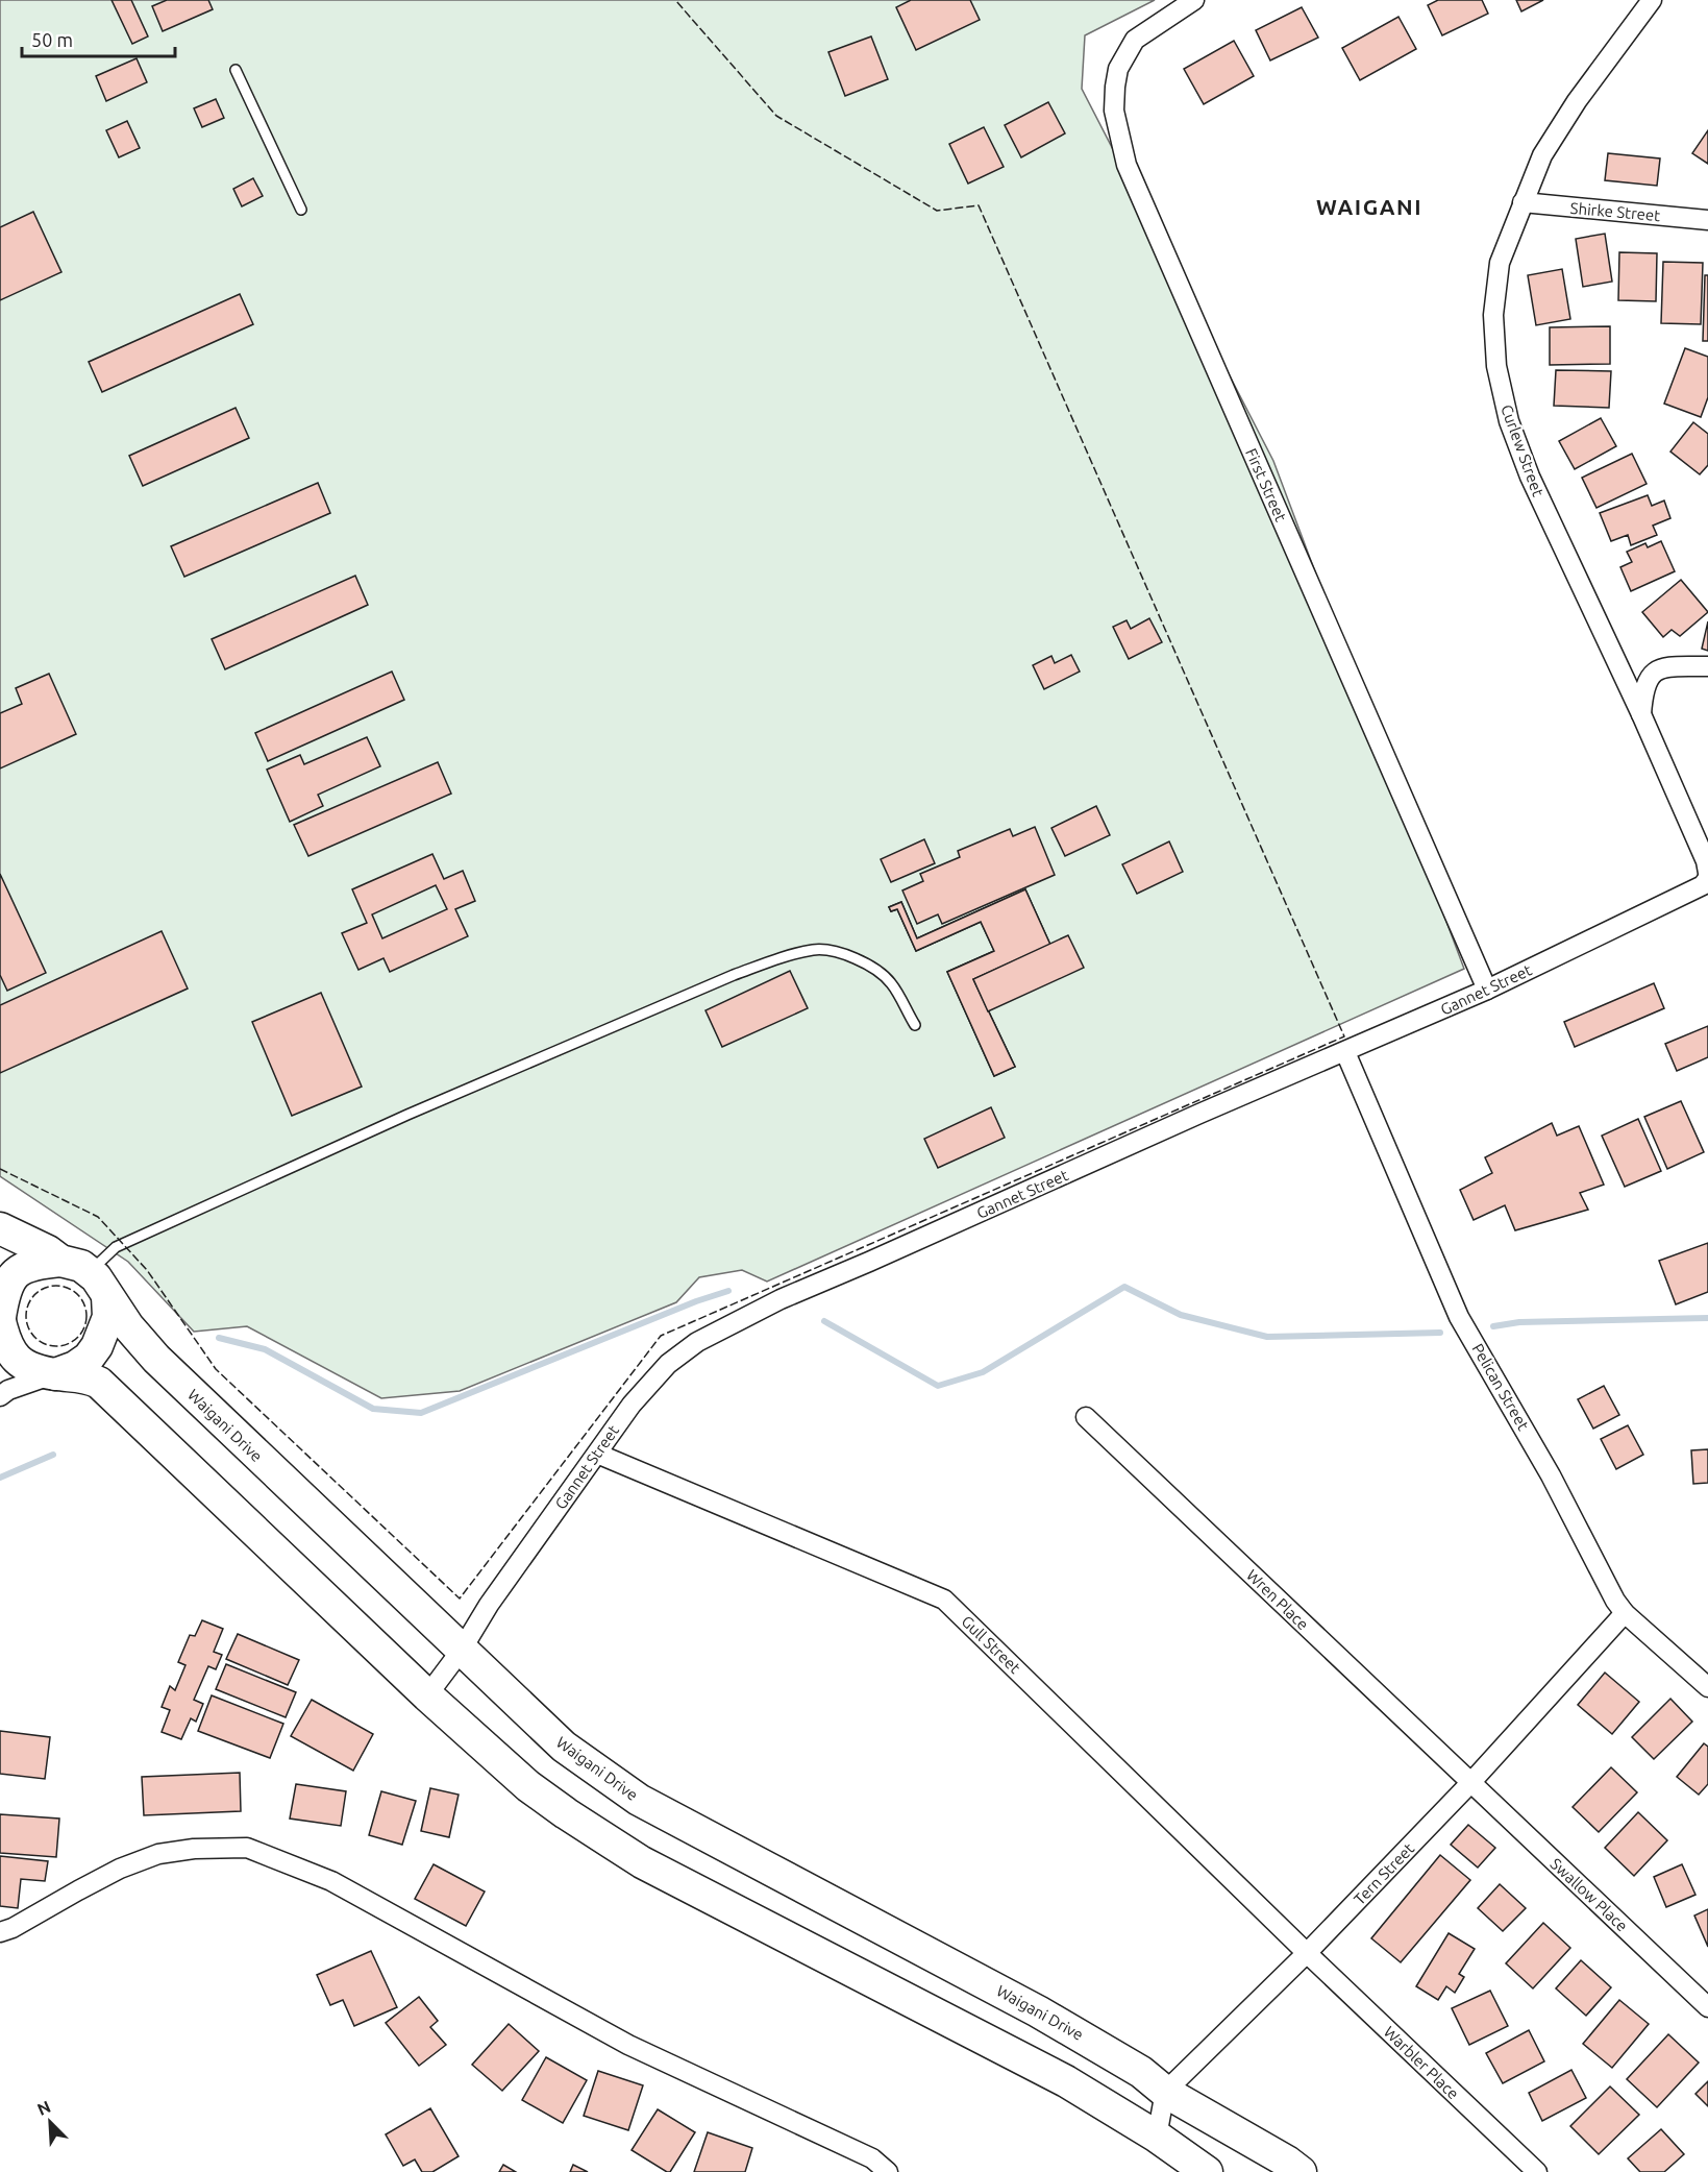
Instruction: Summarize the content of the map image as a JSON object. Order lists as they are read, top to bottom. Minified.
{"streets":{"highway":["Waigani Drive"],"street":["Shirke Street","Curlew Street","First Street","Gannet Street","Pelican Street","Wren Place","Gull Street","Tern Street","Swallow Place","Warbler Place"]},"crossings":[["Shirke Street","Curlew Street"],["Curlew Street","Gannet Street"],["First Street","Gannet Street"],["Gannet Street","Pelican Street"],["Gannet Street","Waigani Drive"],["Gannet Street","Gull Street"],["Pelican Street","Tern Street"],["Waigani Drive","Tern Street"],["Wren Place","Tern Street"],["Wren Place","Swallow Place"],["Gull Street","Tern Street"],["Gull Street","Warbler Place"],["Tern Street","Swallow Place"],["Tern Street","Warbler Place"]],"districts":["WAIGANI"],"scale_bar":"50 m","north":"top left"}
